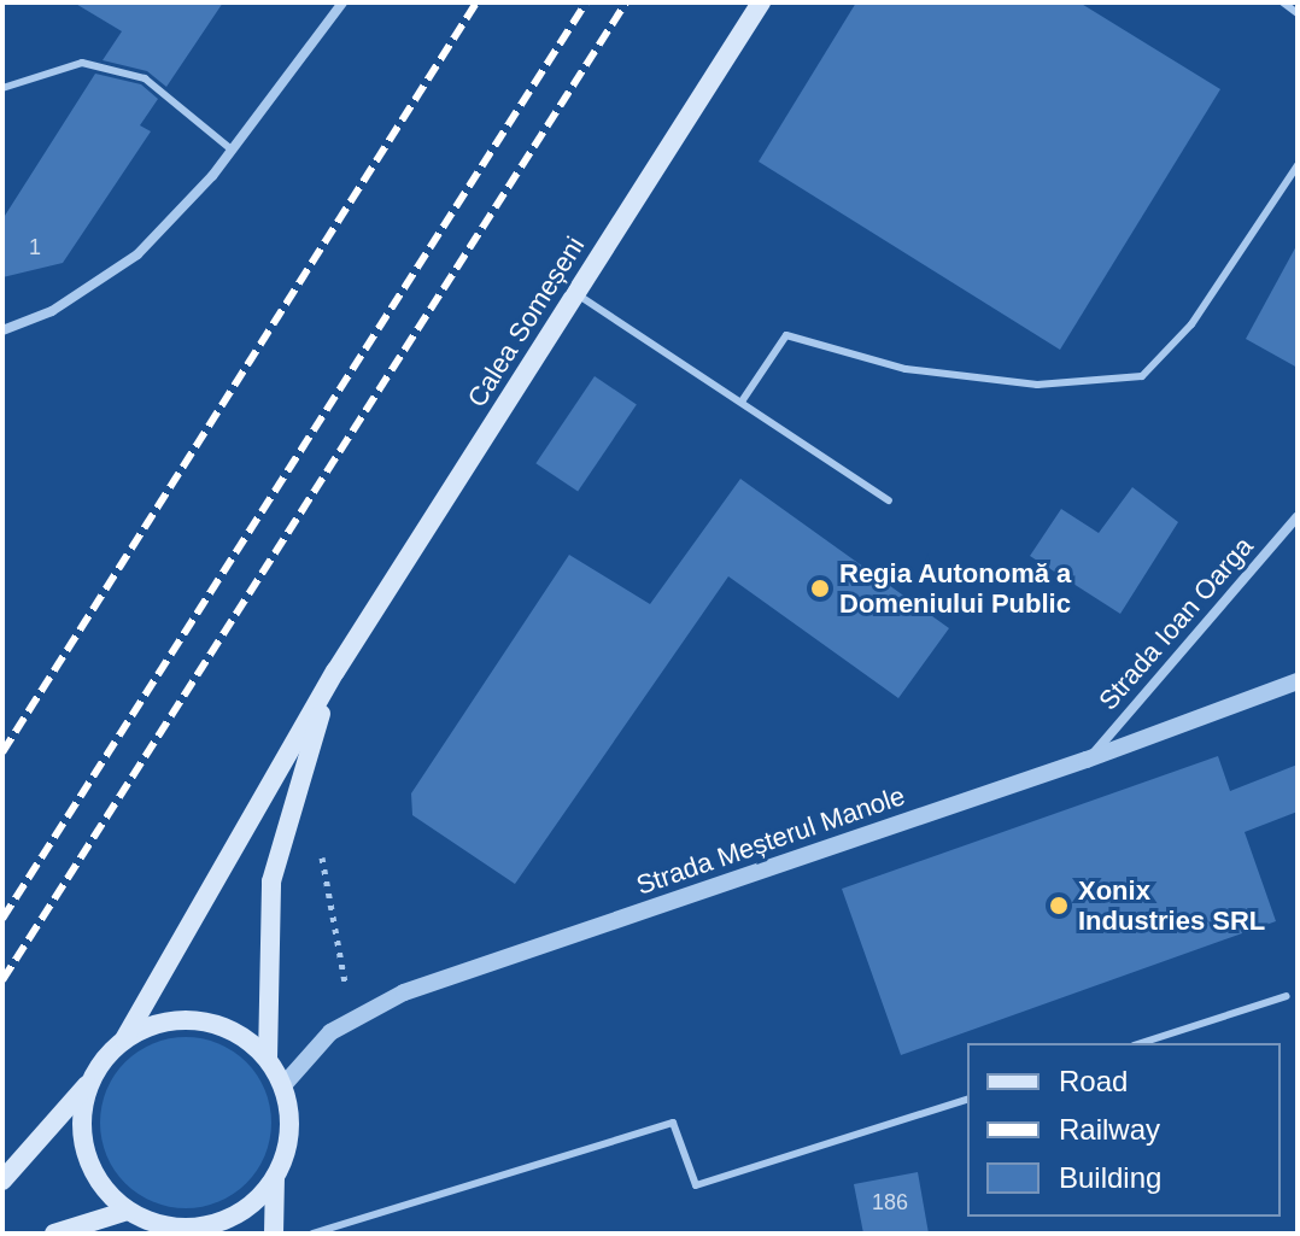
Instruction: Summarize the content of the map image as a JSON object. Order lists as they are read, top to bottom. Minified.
{"streets":{"main road":["Calea Someșeni"],"street":["Strada Ioan Oarga","Strada Meșterul Manole"]},"crossings":[["Calea Someșeni","Strada Meșterul Manole"],["Strada Ioan Oarga","Strada Meșterul Manole"]],"places":["Regia Autonomă a Domeniului Public","Xonix Industries SRL"],"house_numbers":["1","186"],"legend":["Road","Railway","Building"]}
